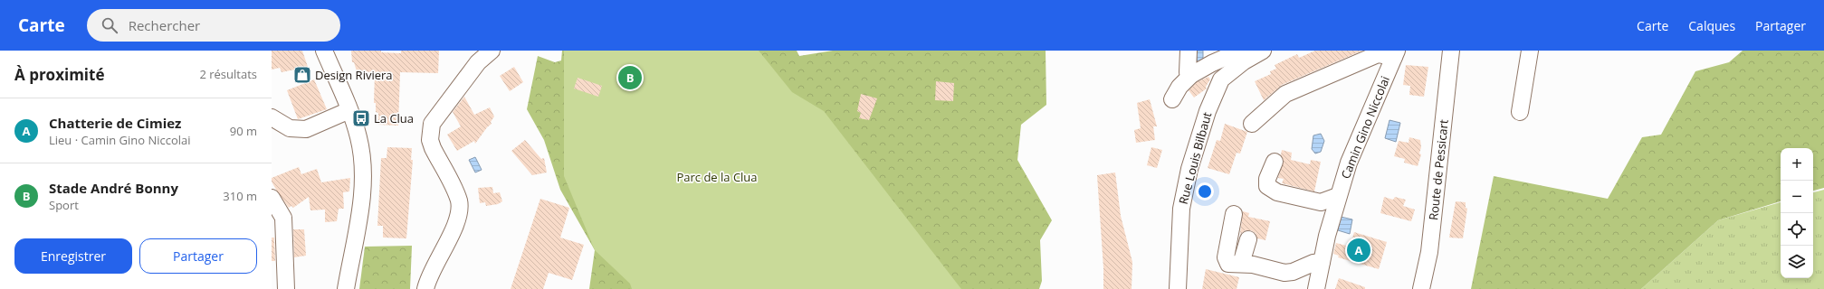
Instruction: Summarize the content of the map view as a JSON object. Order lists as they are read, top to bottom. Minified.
{"streets":{"street":["Camin Gino Niccolai","Rue Louis Bilbaut","Route de Pessicart"]},"parks":["Parc de la Clua"],"places":{"shop":["Design Riviera"],"bus stop":["La Clua"]},"page":{"header":"Carte","search":"Rechercher","nav":["Carte","Calques","Partager"],"heading":["À proximité","2 résultats"],"pins":["B","A"],"list":[{"mark":"A","name":"Chatterie de Cimiez","note":"Lieu · Camin Gino Niccolai","value":"90 m"},{"mark":"B","name":"Stade André Bonny","note":"Sport","value":"310 m"}],"map_buttons":["+","−"],"buttons":["Enregistrer","Partager"]}}
